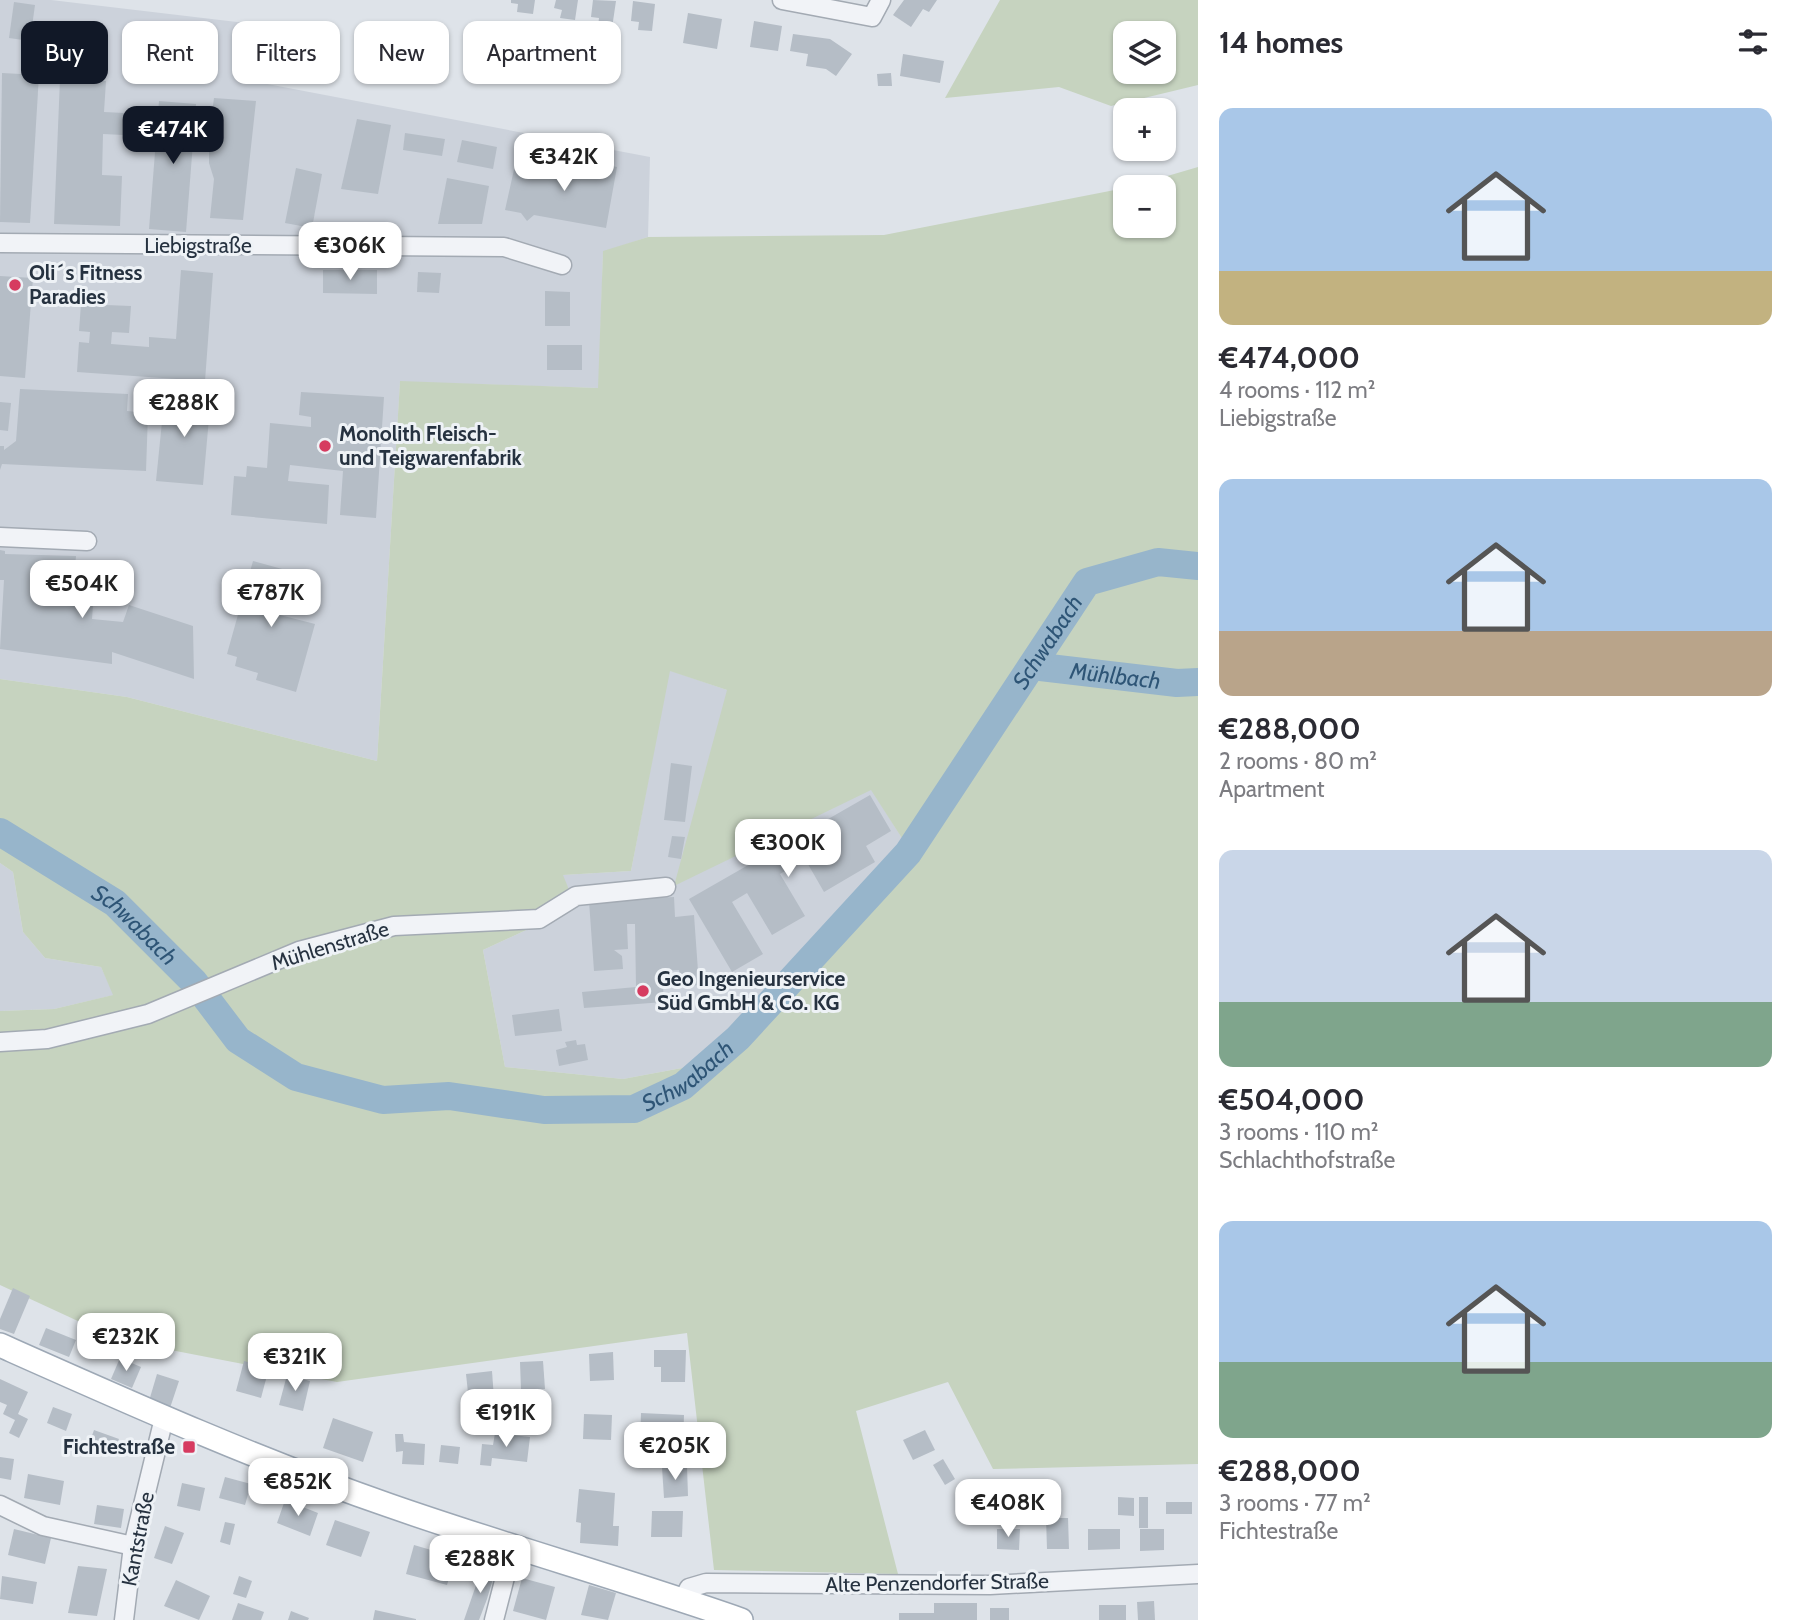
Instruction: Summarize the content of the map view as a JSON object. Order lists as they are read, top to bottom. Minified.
{"streets":{"street":["Liebigstraße","Mühlenstraße","Kantstraße","Alte Penzendorfer Straße"]},"water":["Schwabach","Mühlbach"],"places":{"other":["Oli´s Fitness Paradies","Monolith Fleisch- und Teigwarenfabrik","Geo Ingenieurservice Süd GmbH & Co. KG"],"transit":["Fichtestraße"]},"page":{"heading":"14 homes","map_buttons":["+","−"],"chip":["Buy","Rent","Filters","New","Apartment"],"list":[{"name":"€474,000","note":"4 rooms · 112 m² · Liebigstraße"},{"name":"€288,000","note":"2 rooms · 80 m² · Apartment"},{"name":"€504,000","note":"3 rooms · 110 m² · Schlachthofstraße"},{"name":"€288,000","note":"3 rooms · 77 m² · Fichtestraße"}],"price":["€474K","€342K","€306K","€288K","€504K","€787K","€300K","€232K","€321K","€191K","€205K","€852K","€408K","€288K"]}}
